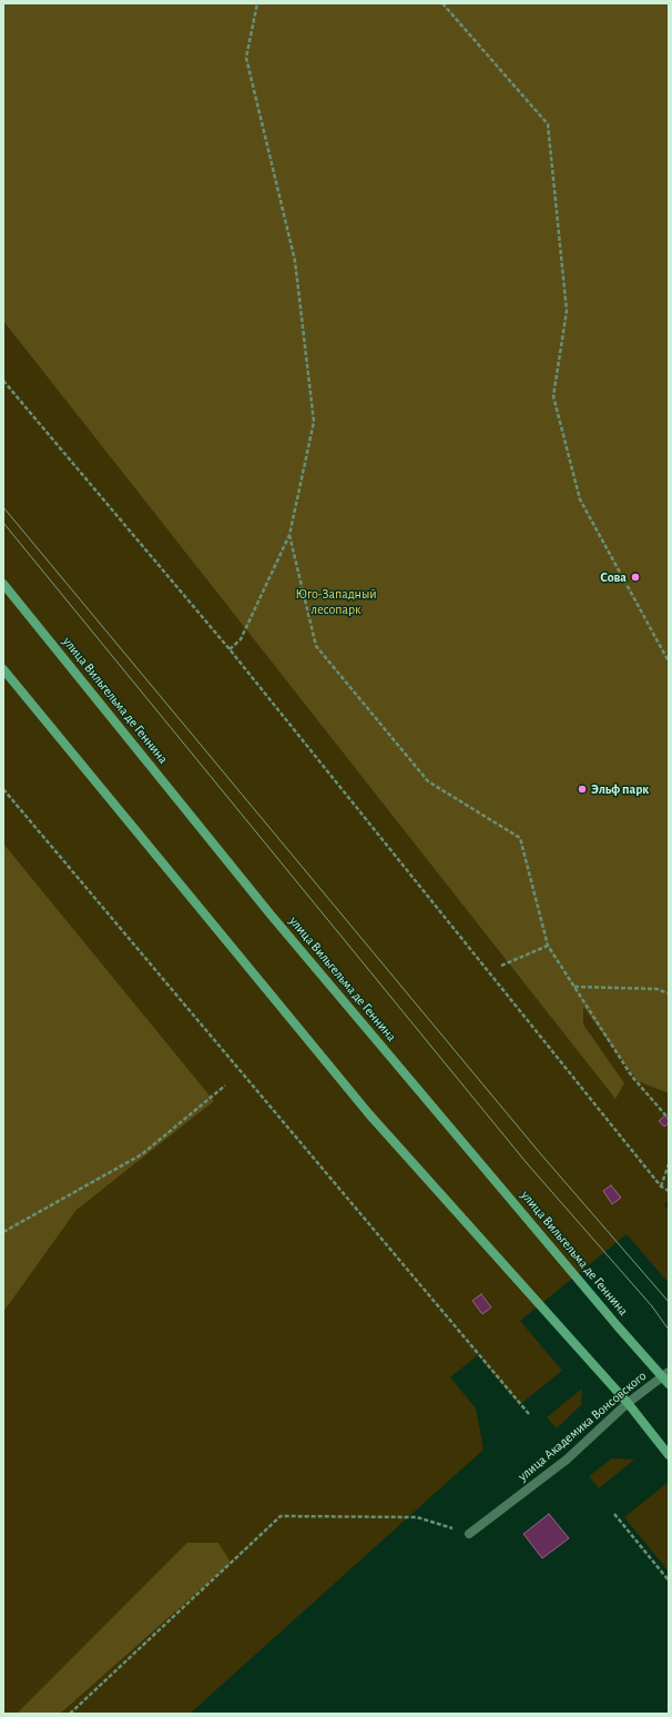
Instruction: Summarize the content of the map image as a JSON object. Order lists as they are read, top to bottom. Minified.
{"streets":{"main road":["улица Вильгельма де Геннина"],"street":["улица Академика Вонсовского"]},"crossings":[["улица Вильгельма де Геннина","улица Академика Вонсовского"]],"parks":["Юго-Западный лесопарк"],"places":["Сова","Эльф парк"]}
